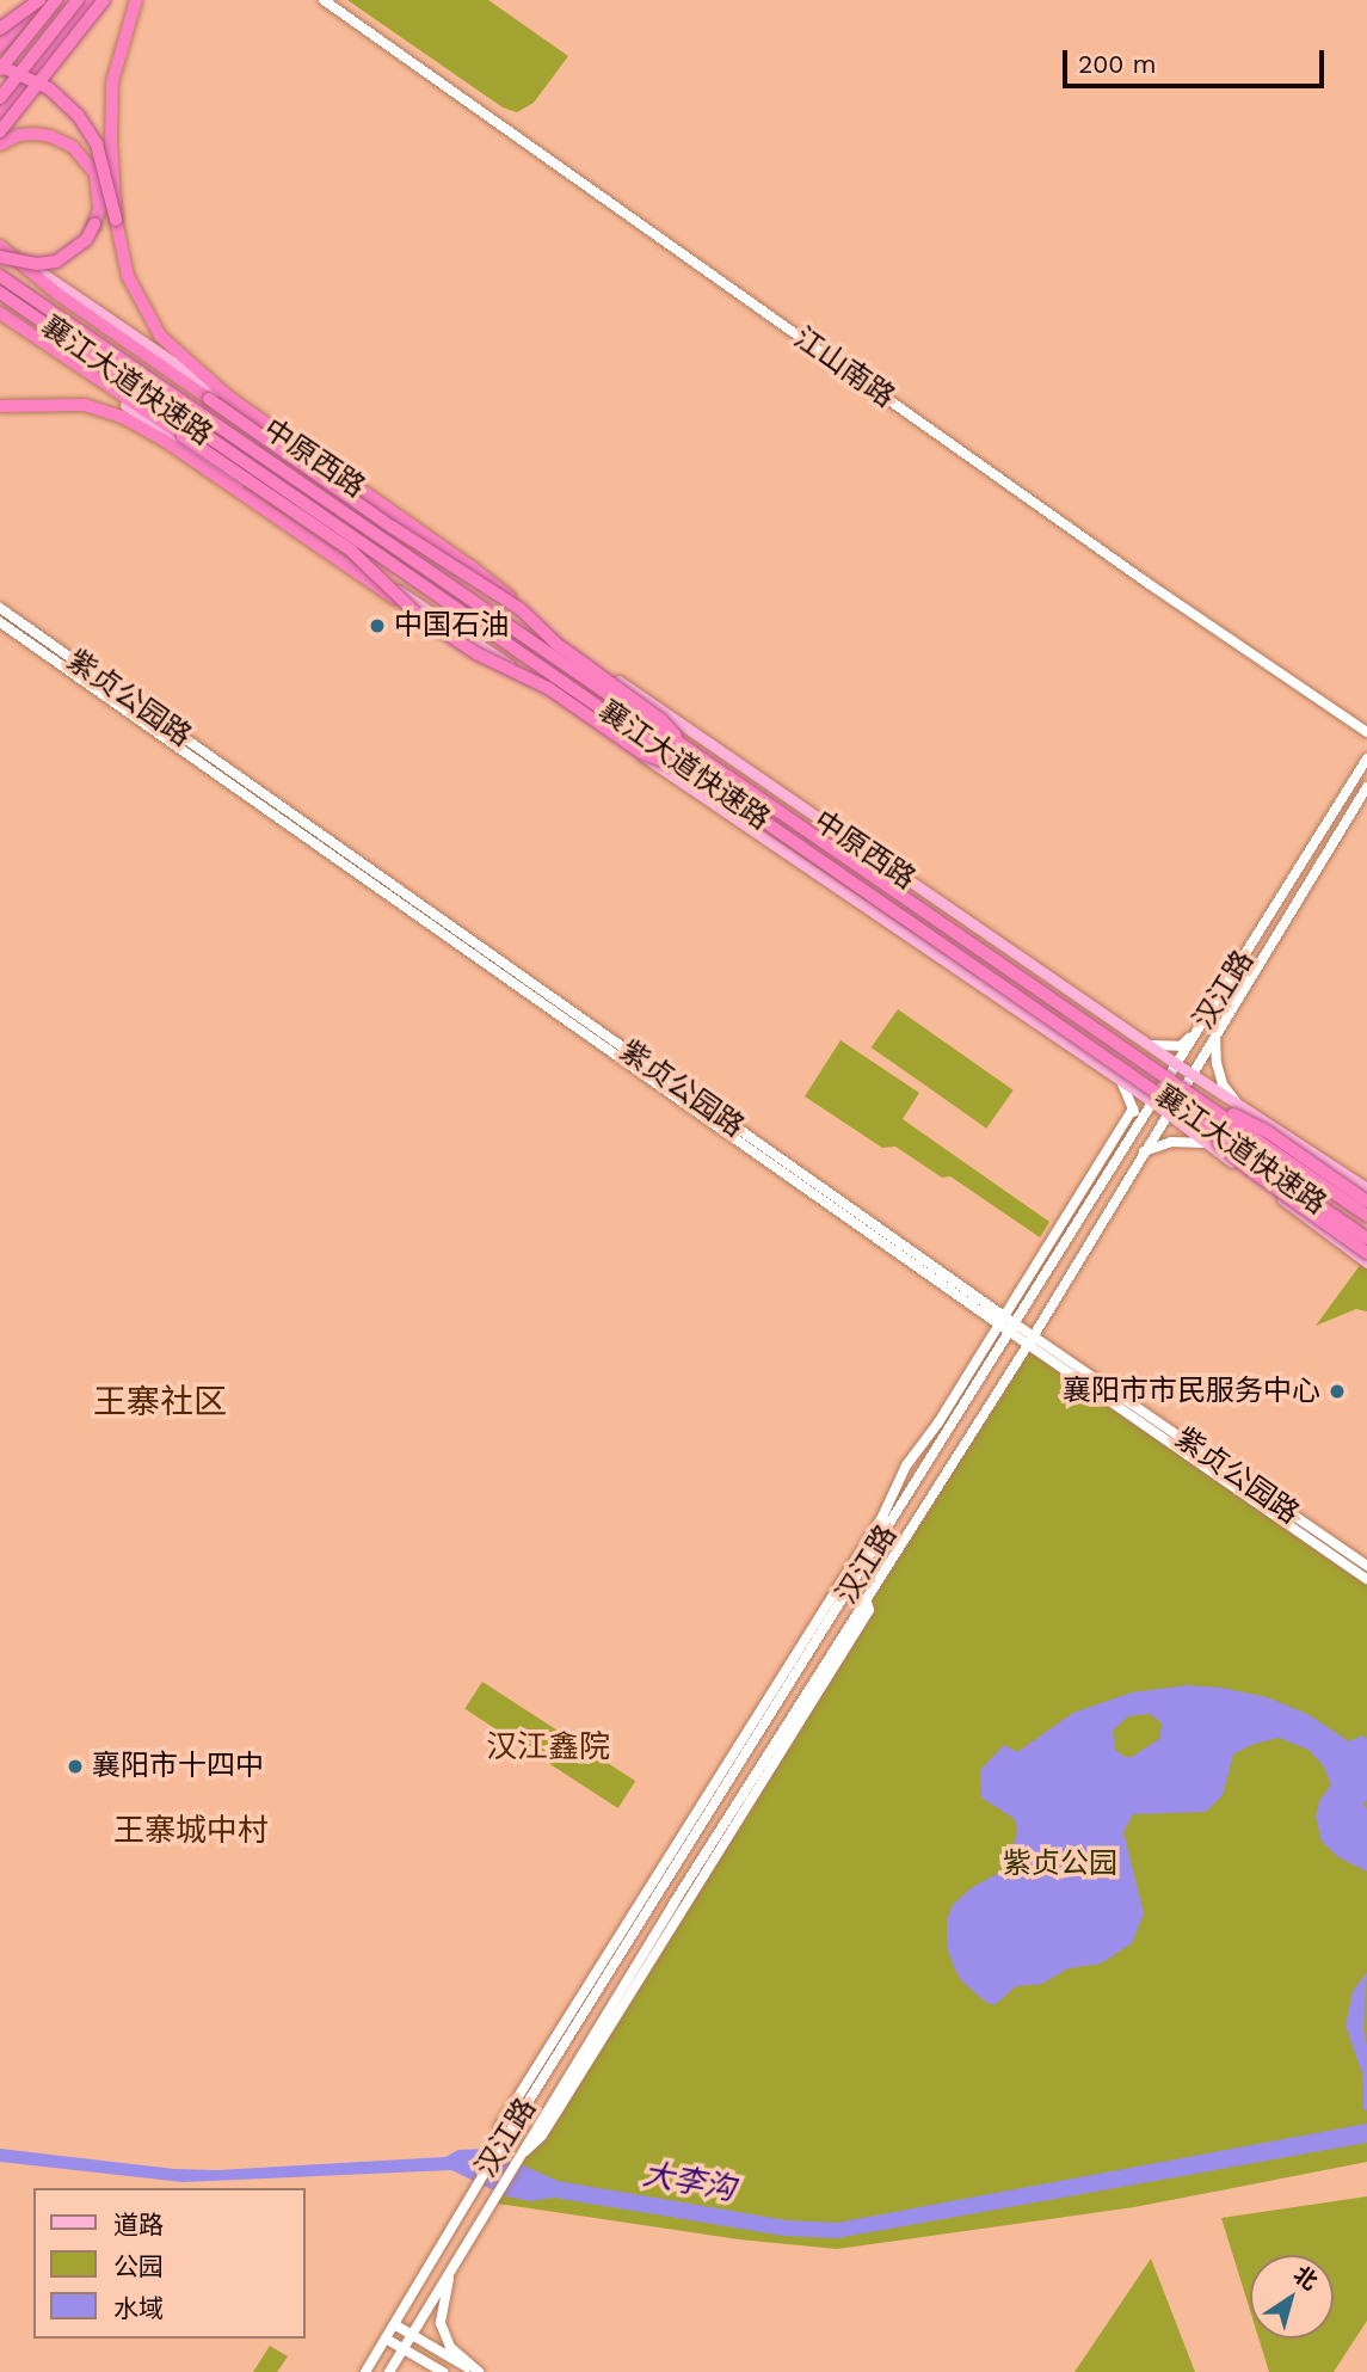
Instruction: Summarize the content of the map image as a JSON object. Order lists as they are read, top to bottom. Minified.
{"streets":{"highway":["襄江大道快速路"],"main road":["中原西路"],"street":["江山南路","紫贞公园路","汉江路"]},"crossings":[["中原西路","汉江路"],["紫贞公园路","汉江路"]],"districts":["王寨社区","汉江鑫院","王寨城中村"],"water":["大李沟"],"parks":["紫贞公园"],"places":["中国石油","襄阳市市民服务中心","襄阳市十四中"],"legend":["道路","公园","水域"],"scale_bar":"200 m","north":"top right"}
